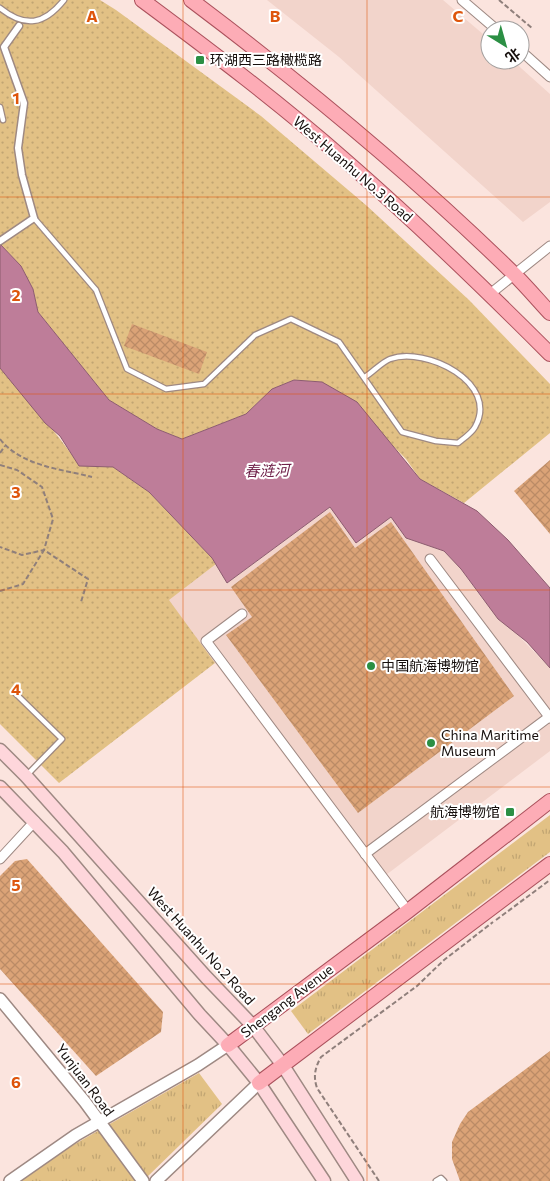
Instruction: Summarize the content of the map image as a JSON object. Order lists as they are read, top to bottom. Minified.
{"streets":{"main road":["West Huanhu No.3 Road","West Huanhu No.2 Road","Shengang Avenue"],"street":["Yunjuan Road"]},"crossings":[["West Huanhu No.2 Road","Shengang Avenue"],["Shengang Avenue","Yunjuan Road"]],"water":["春涟河"],"places":{"transit":["环湖西三路橄榄路","航海博物馆"],"other":["中国航海博物馆","China Maritime Museum"]},"north":"bottom right","grid":{"columns":["A","B","C"],"rows":["1","2","3","4","5","6"]}}
